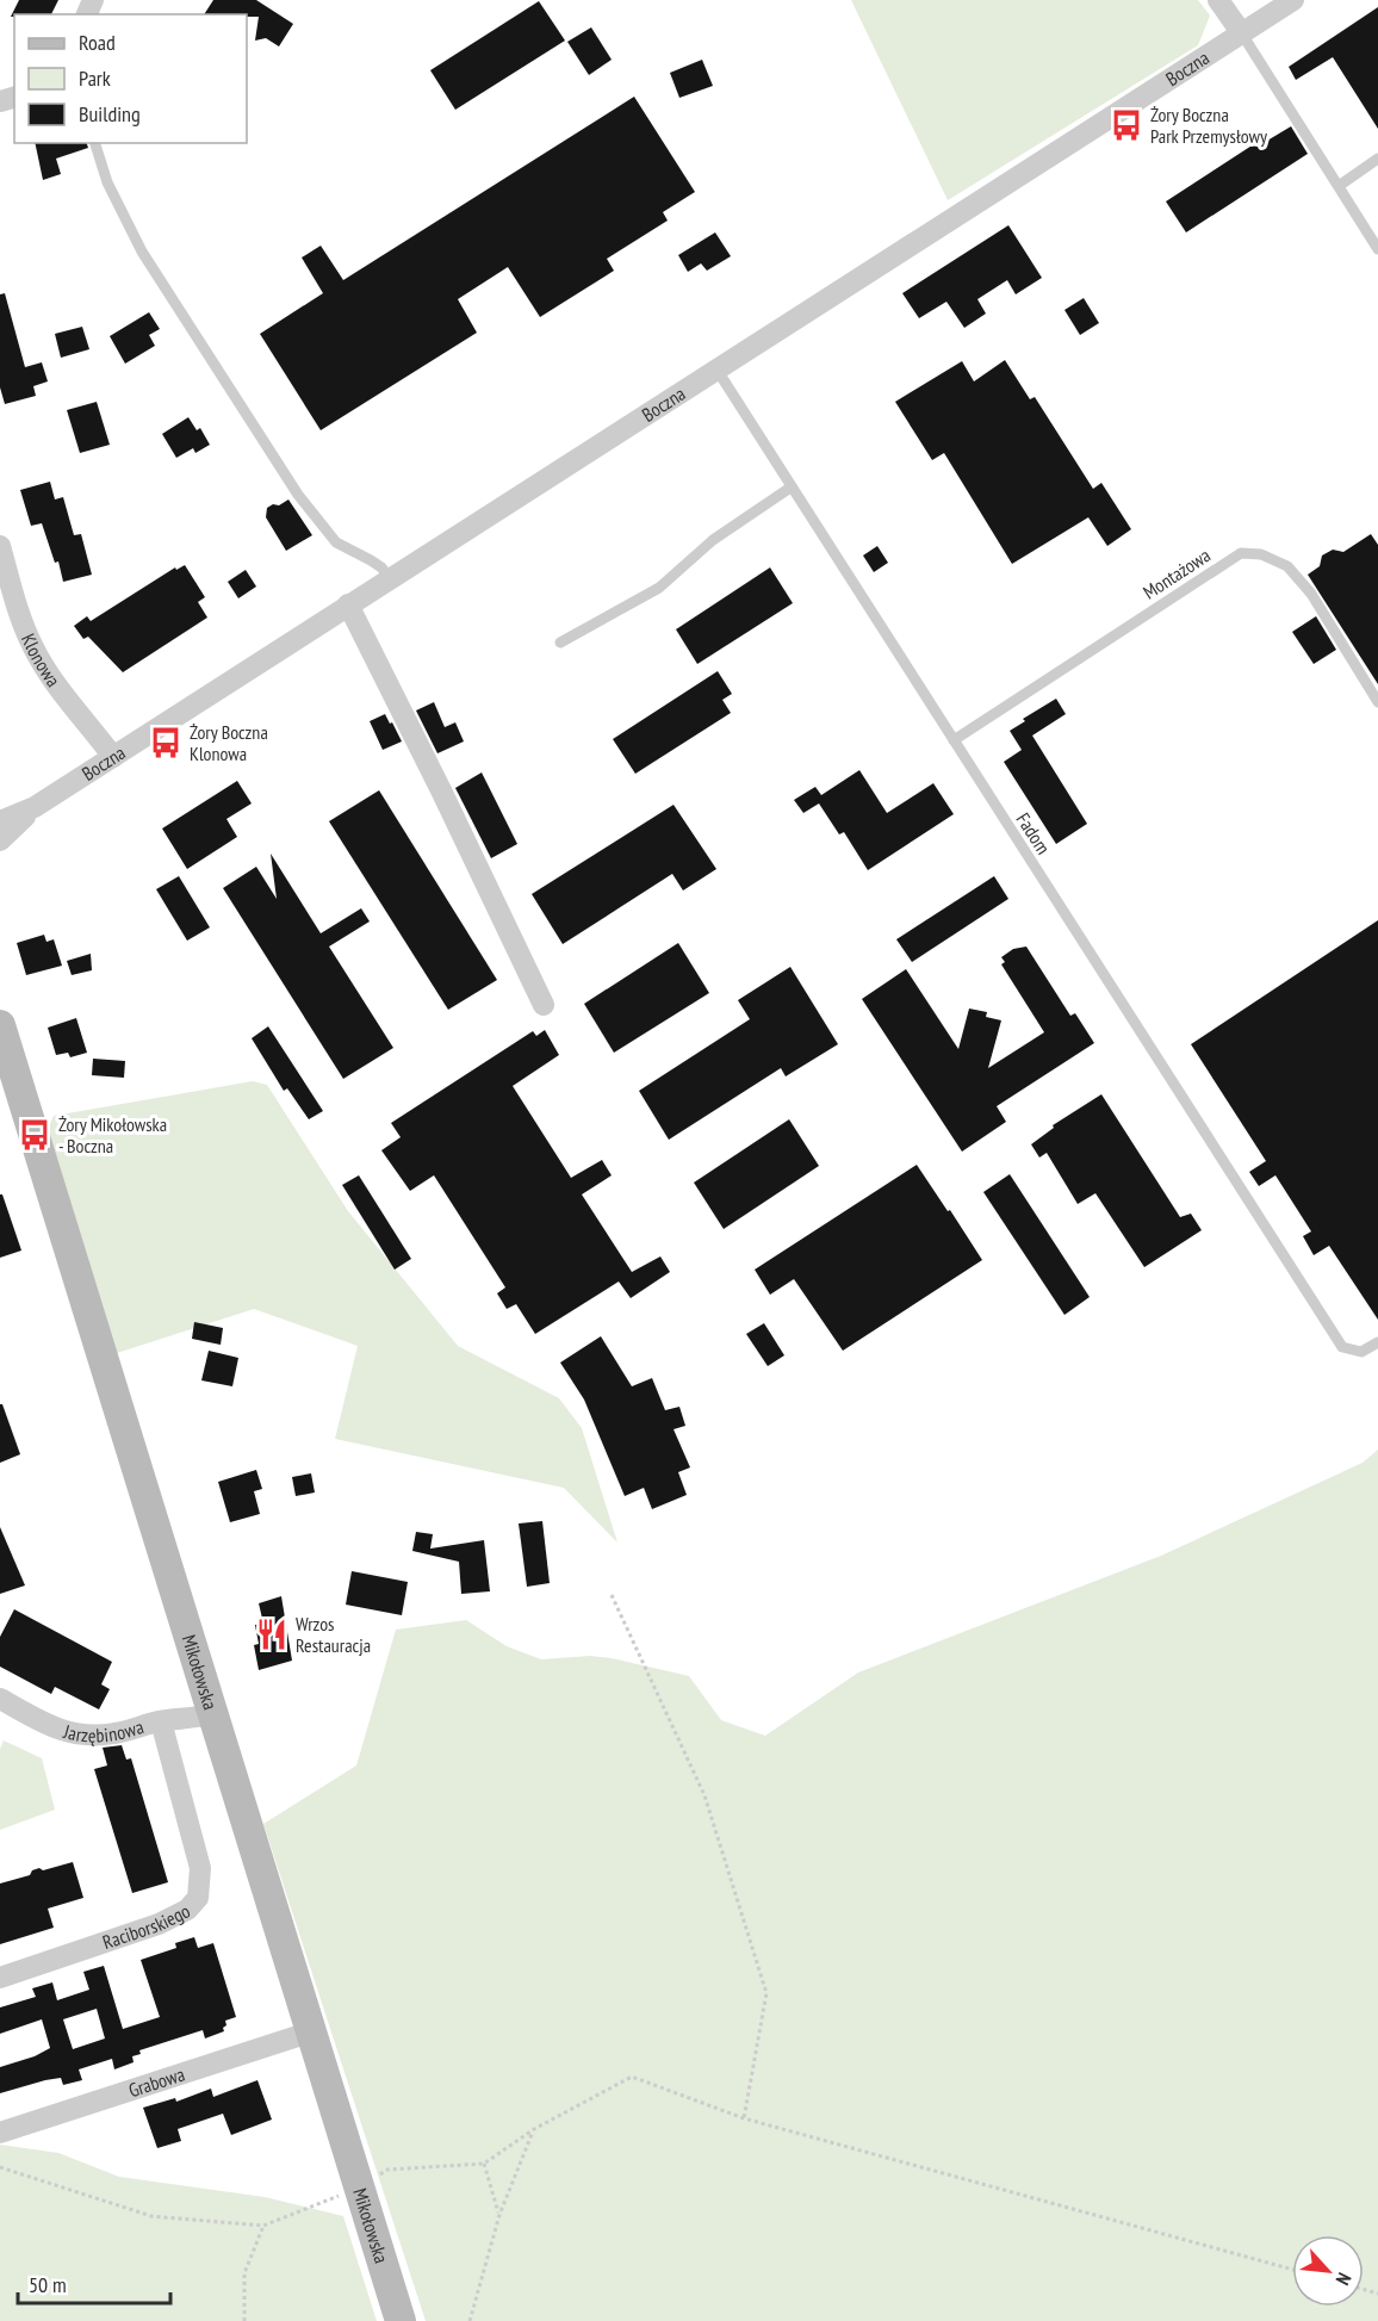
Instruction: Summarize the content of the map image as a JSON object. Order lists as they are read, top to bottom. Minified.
{"streets":{"street":["Boczna","Klonowa","Mikołowska","Jarzębinowa","Raciborskiego","Grabowa"],"lane":["Montażowa","Fadom"]},"crossings":[["Boczna","Klonowa"],["Boczna","Fadom"],["Montażowa","Fadom"],["Mikołowska","Jarzębinowa"],["Mikołowska","Grabowa"],["Jarzębinowa","Raciborskiego"]],"places":{"bus stop":["Żory Boczna Park Przemysłowy","Żory Boczna Klonowa","Żory Mikołowska - Boczna"],"restaurant":["Wrzos Restauracja"]},"legend":["Road","Park","Building"],"scale_bar":"50 m","north":"bottom right"}
